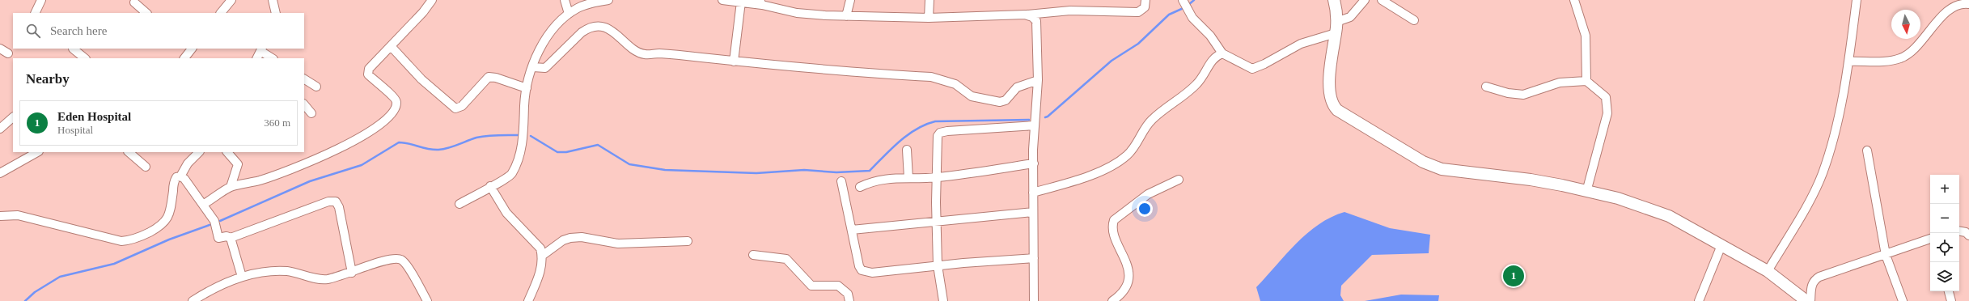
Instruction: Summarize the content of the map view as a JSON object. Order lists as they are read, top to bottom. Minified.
{"north":"bottom","page":{"search":"Search here","heading":"Nearby","list":[{"mark":"1","name":"Eden Hospital","note":"Hospital","value":"360 m"}],"map_buttons":["+","−"],"pins":"1"}}
